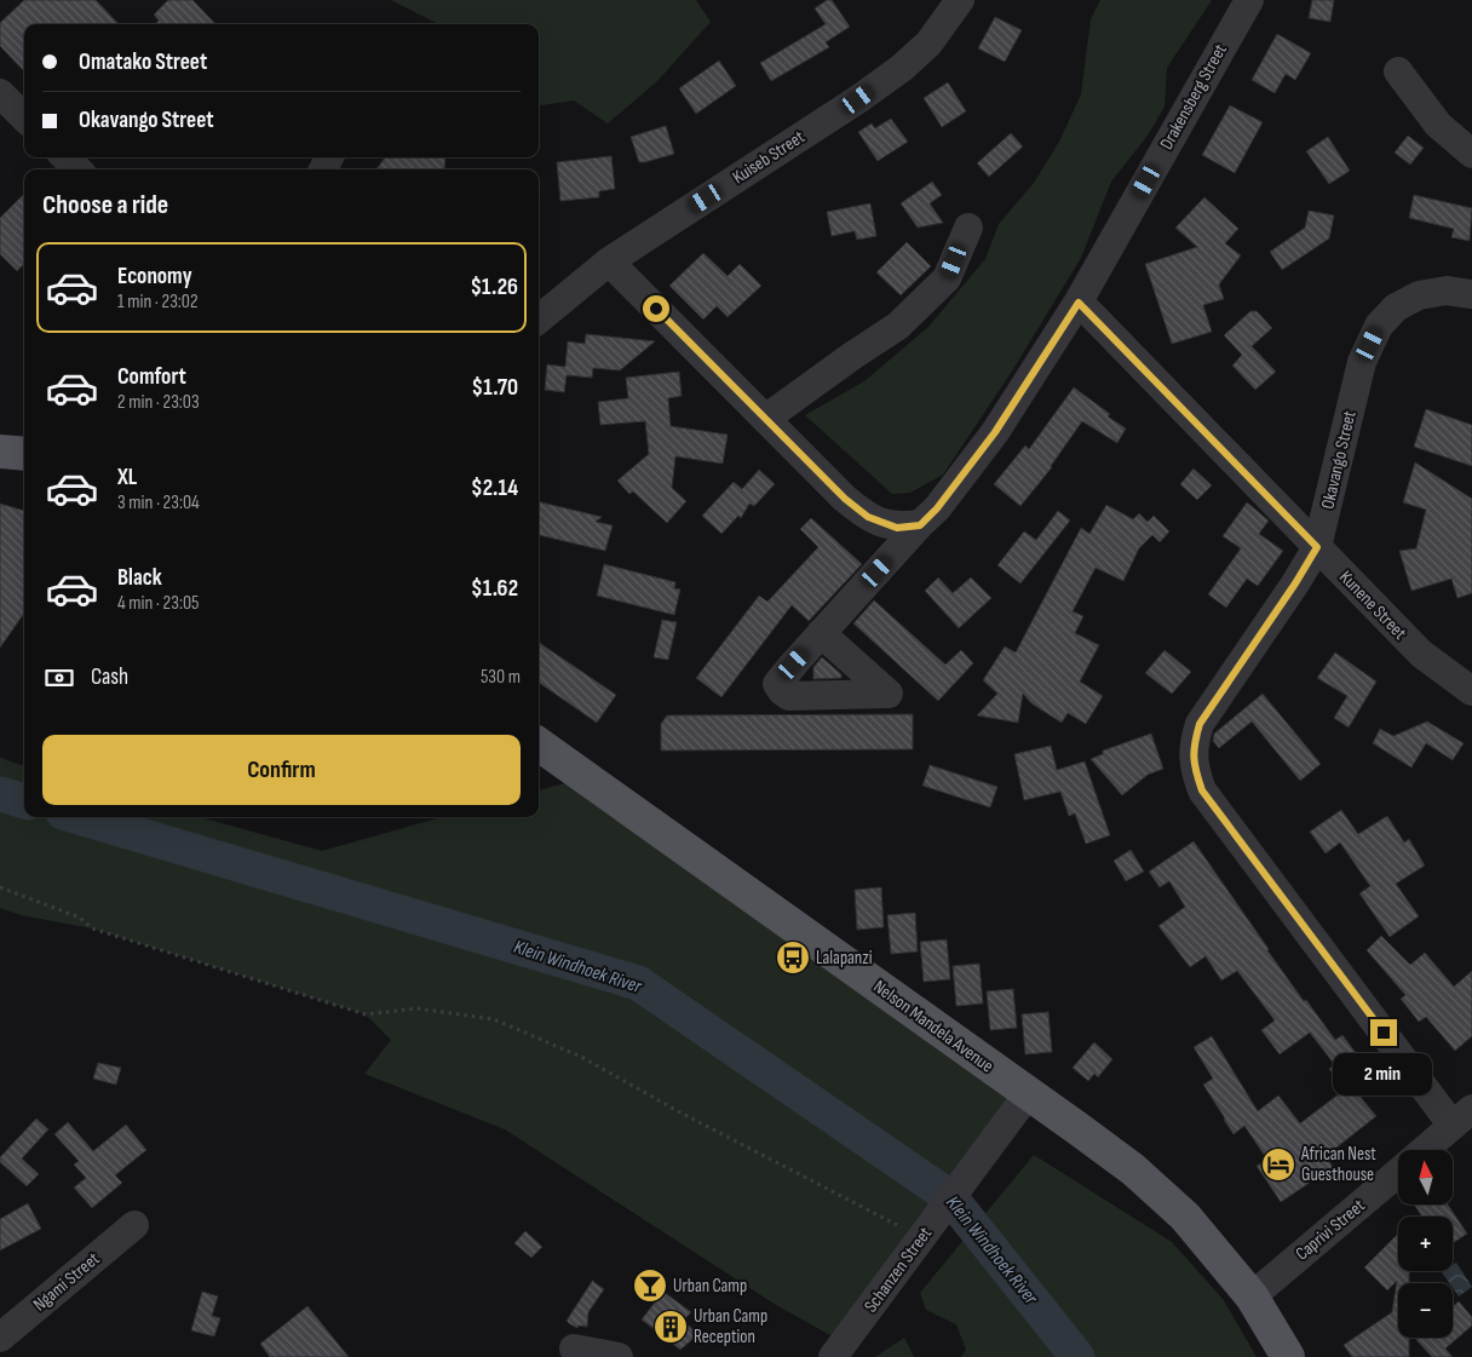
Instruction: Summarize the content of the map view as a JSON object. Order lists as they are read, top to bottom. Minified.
{"streets":{"main road":["Nelson Mandela Avenue"],"street":["Drakensberg Street","Kuiseb Street","Okavango Street","Kunene Street","Caprivi Street","Schanzen Street","Ngami Street"]},"crossings":[["Drakensberg Street","Kunene Street"],["Okavango Street","Kunene Street"],["Okavango Street","Caprivi Street"],["Nelson Mandela Avenue","Caprivi Street"],["Nelson Mandela Avenue","Schanzen Street"]],"water":["Klein Windhoek River"],"places":{"bus stop":["Lalapanzi"],"hotel":["African Nest Guesthouse"],"bar":["Urban Camp"],"building":["Urban Camp Reception"]},"north":"top","page":{"banner":["Omatako Street","Okavango Street"],"heading":"Choose a ride","list":[{"name":"Economy","note":"1 min · 23:02","value":"$1.26"},{"name":"Comfort","note":"2 min · 23:03","value":"$1.70"},{"name":"XL","note":"3 min · 23:04","value":"$2.14"},{"name":"Black","note":"4 min · 23:05","value":"$1.62"}],"pay":["Cash","530 m"],"buttons":"Confirm","bubble":"2 min","map_buttons":["+","−"]}}
